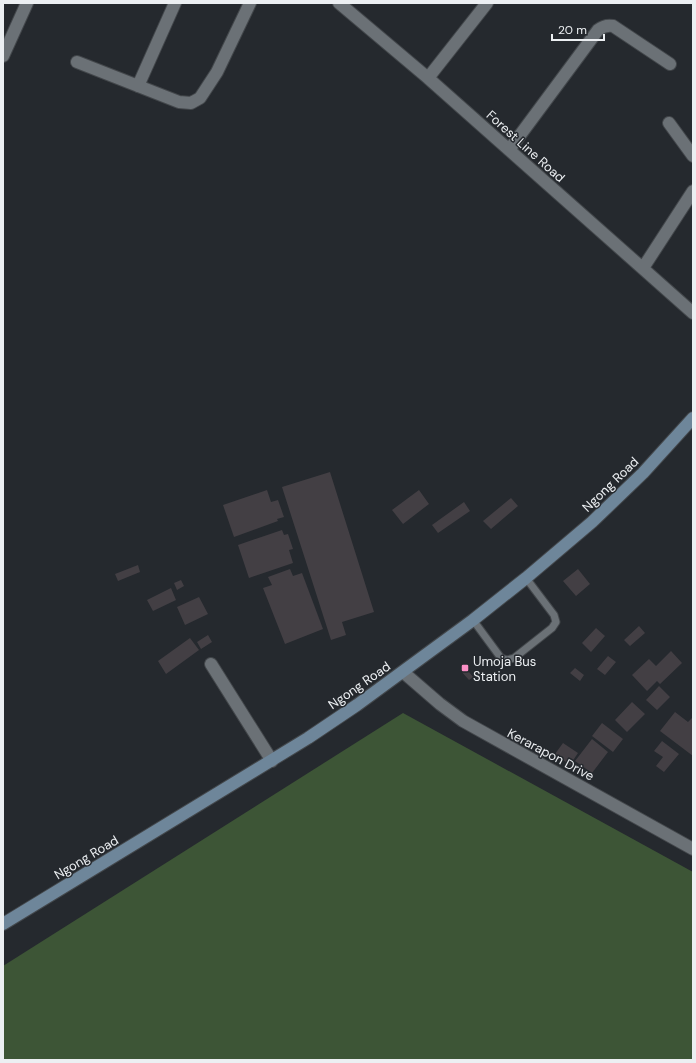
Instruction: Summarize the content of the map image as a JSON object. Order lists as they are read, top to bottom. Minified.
{"streets":{"main road":["Ngong Road"],"street":["Forest Line Road","Kerarapon Drive"]},"crossings":[["Ngong Road","Kerarapon Drive"]],"places":{"transit":["Umoja Bus Station"]},"scale_bar":"20 m"}
